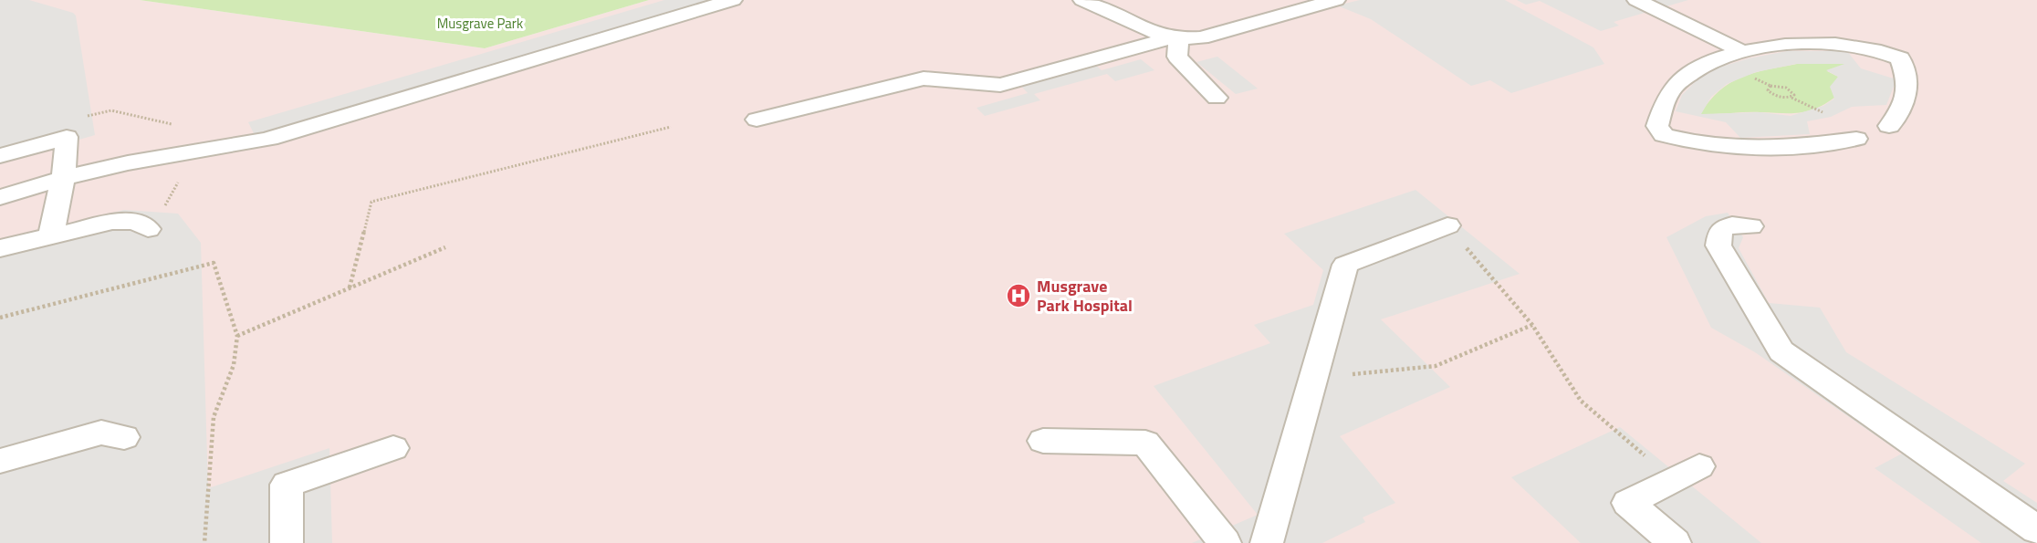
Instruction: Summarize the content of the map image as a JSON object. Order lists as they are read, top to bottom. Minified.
{"parks":["Musgrave Park"],"places":{"hospital":["Musgrave Park Hospital"]}}
